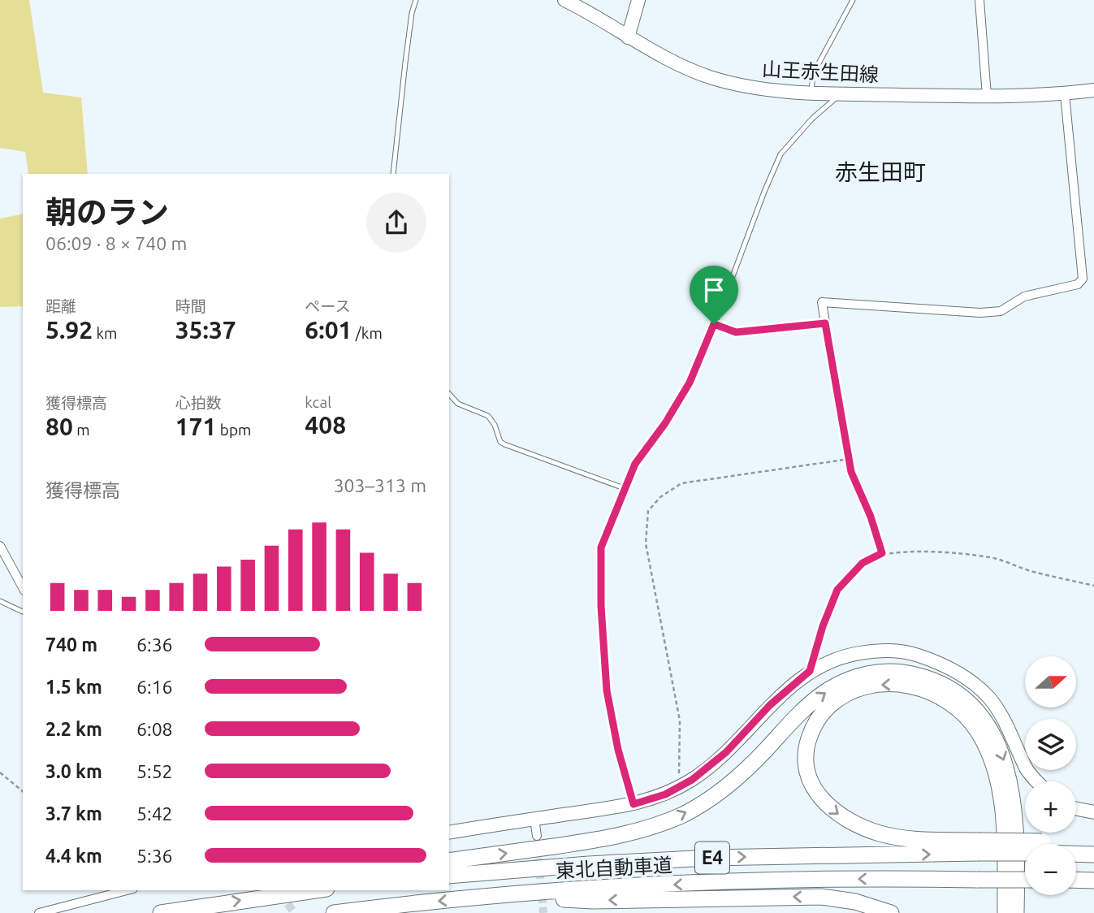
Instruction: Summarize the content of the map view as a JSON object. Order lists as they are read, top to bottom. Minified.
{"streets":{"highway":["E4","東北自動車道"],"street":["山王赤生田線"]},"districts":["赤生田町"],"north":"right","page":{"heading":["朝のラン","06:09 · 8 × 740 m"],"stats":[["距離","5.92 km"],["時間","35:37"],["ペース","6:01 /km"],["獲得標高","80 m"],["心拍数","171 bpm"],["kcal","408"]],"chart":["獲得標高","303–313 m"],"list":[{"name":"740 m","note":"6:36"},{"name":"1.5 km","note":"6:16"},{"name":"2.2 km","note":"6:08"},{"name":"3.0 km","note":"5:52"},{"name":"3.7 km","note":"5:42"},{"name":"4.4 km","note":"5:36"}],"map_buttons":["+","−"]}}
